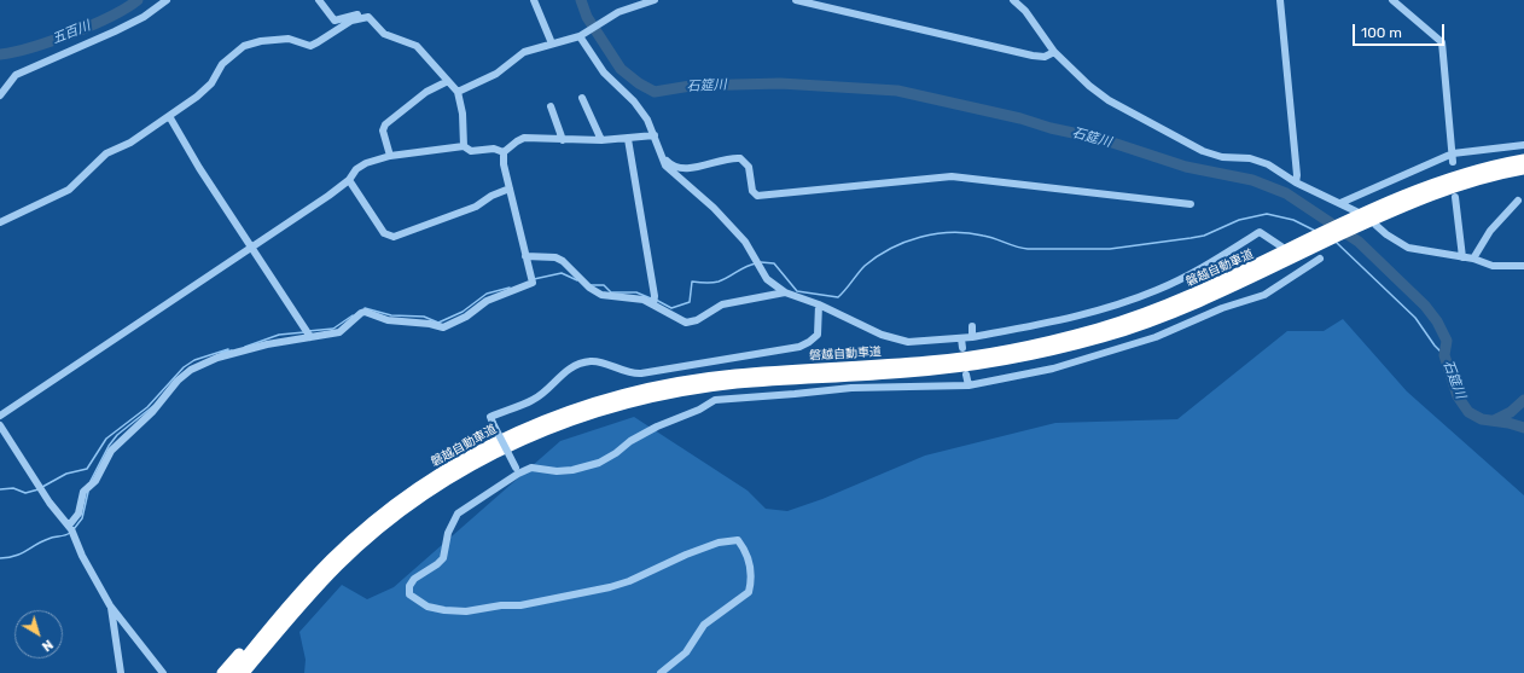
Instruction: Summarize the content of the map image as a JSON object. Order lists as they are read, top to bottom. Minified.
{"streets":{"highway":["磐越自動車道"]},"water":["五百川","石筵川"],"scale_bar":"100 m","north":"bottom right"}
